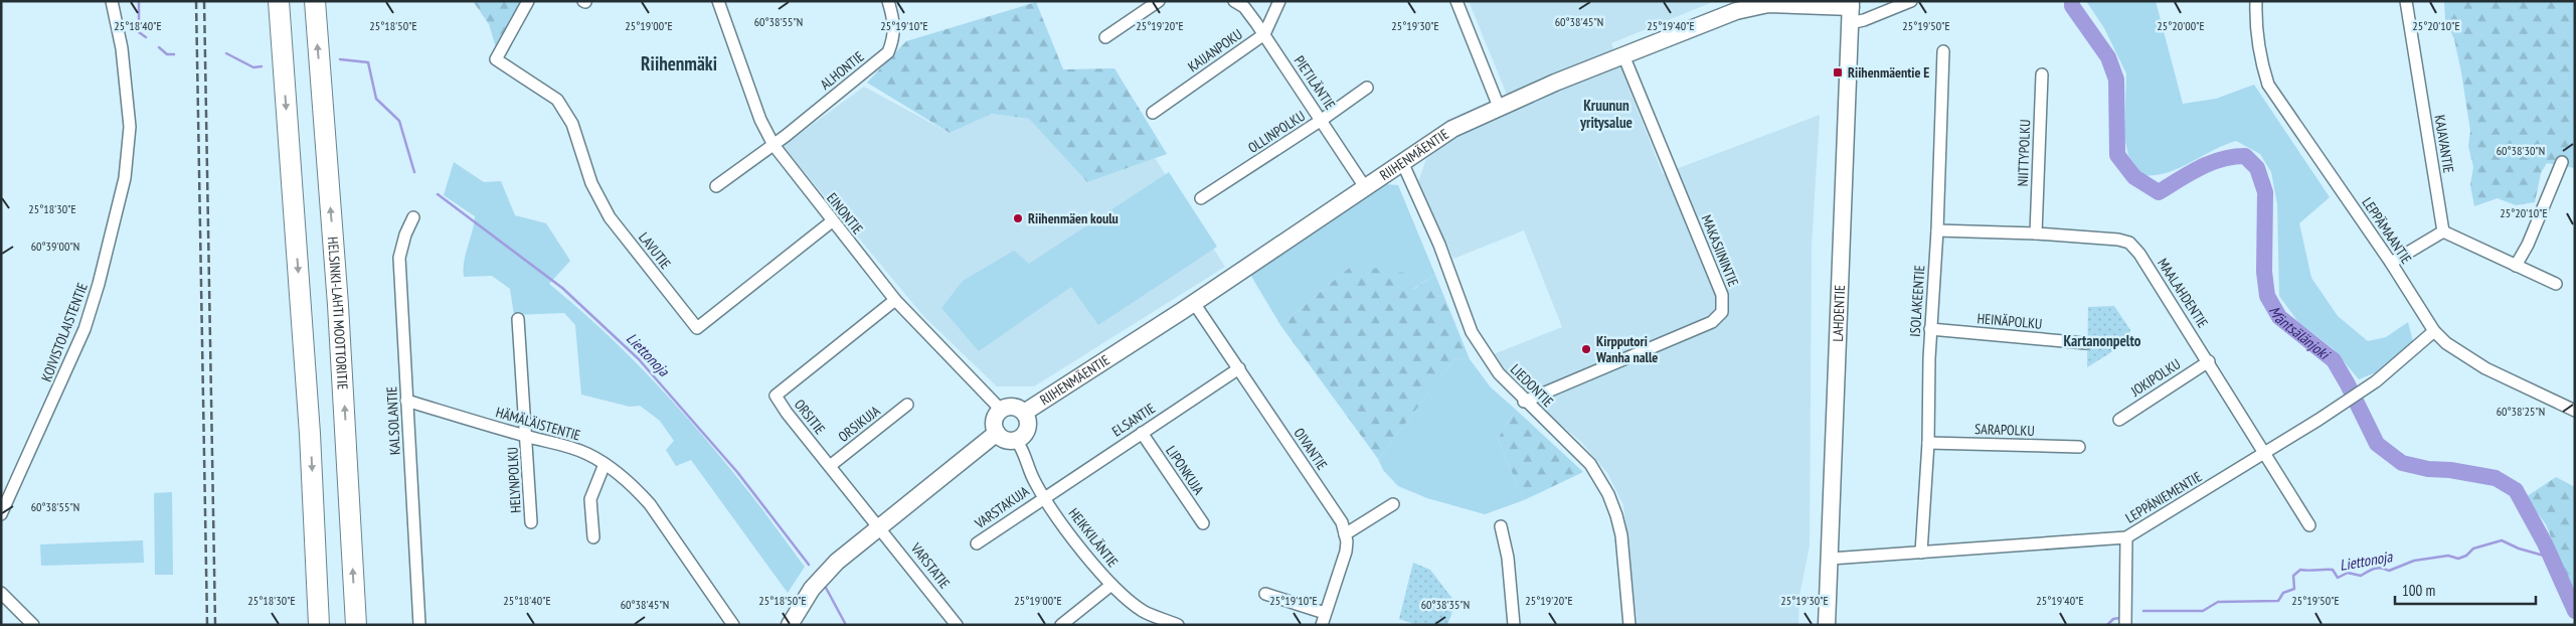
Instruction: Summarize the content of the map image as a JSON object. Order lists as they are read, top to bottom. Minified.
{"streets":{"highway":["HELSINKI-LAHTI MOOTTORITIE"],"street":["KAIJANPOKU","ALHONTIE","PIETILÄNTIE","OLLINPOLKU","KAJAVANTIE","NIITTYPOLKU","RIIHENMÄENTIE","EINONTIE","LEPPÄMAANTIE","LAVUTIE","MAKASIININTIE","MAALAHDENTIE","ISOLAKEENTIE","LAHDENTIE","HEINÄPOLKU","KOIVISTOLAISTENTIE","JOKIPOLKU","LIEDONTIE","ORSITIE","ELSANTIE","KALSOLANTIE","HÄMÄLÄISTENTIE","ORSIKUJA","SARAPOLKU","OIVANTIE","LIPONKUJA","HELYNPOLKU","LEPPÄNIEMENTIE","VARSTAKUJA","HEIKKILÄNTIE","VARSTATIE"]},"crossings":[["KAIJANPOKU","PIETILÄNTIE"],["ALHONTIE","EINONTIE"],["PIETILÄNTIE","OLLINPOLKU"],["PIETILÄNTIE","RIIHENMÄENTIE"],["NIITTYPOLKU","MAALAHDENTIE"],["RIIHENMÄENTIE","EINONTIE"],["RIIHENMÄENTIE","MAKASIININTIE"],["RIIHENMÄENTIE","LAHDENTIE"],["RIIHENMÄENTIE","LIEDONTIE"],["RIIHENMÄENTIE","OIVANTIE"],["RIIHENMÄENTIE","HEIKKILÄNTIE"],["EINONTIE","LAVUTIE"],["EINONTIE","ORSITIE"],["EINONTIE","HEIKKILÄNTIE"],["LEPPÄMAANTIE","LEPPÄNIEMENTIE"],["MAKASIININTIE","LIEDONTIE"],["MAALAHDENTIE","ISOLAKEENTIE"],["MAALAHDENTIE","JOKIPOLKU"],["MAALAHDENTIE","LEPPÄNIEMENTIE"],["ISOLAKEENTIE","HEINÄPOLKU"],["ISOLAKEENTIE","SARAPOLKU"],["ISOLAKEENTIE","LEPPÄNIEMENTIE"],["LAHDENTIE","LEPPÄNIEMENTIE"],["ORSITIE","ORSIKUJA"],["ORSITIE","VARSTATIE"],["ELSANTIE","OIVANTIE"],["ELSANTIE","LIPONKUJA"],["ELSANTIE","VARSTAKUJA"],["ELSANTIE","HEIKKILÄNTIE"],["KALSOLANTIE","HÄMÄLÄISTENTIE"],["HÄMÄLÄISTENTIE","HELYNPOLKU"],["VARSTAKUJA","HEIKKILÄNTIE"]],"districts":["Riihenmäki","Kruunun yritysalue","Kartanonpelto"],"water":["Mäntsälänjoki","Liettonoja"],"places":{"transit":["Riihenmäentie E"],"other":["Riihenmäen koulu","Kirpputori Wanha nalle"]},"scale_bar":"100 m","coordinates":["60°38'45\"N","60°38'55\"N","25°18'40\"E","25°18'50\"E","25°19'00\"E","25°19'10\"E","25°19'20\"E","25°19'30\"E","25°19'50\"E","25°19'40\"E","25°20'00\"E","25°20'10\"E","60°38'30\"N","25°18'30\"E","60°39'00\"N","60°38'25\"N","60°38'35\"N"]}
